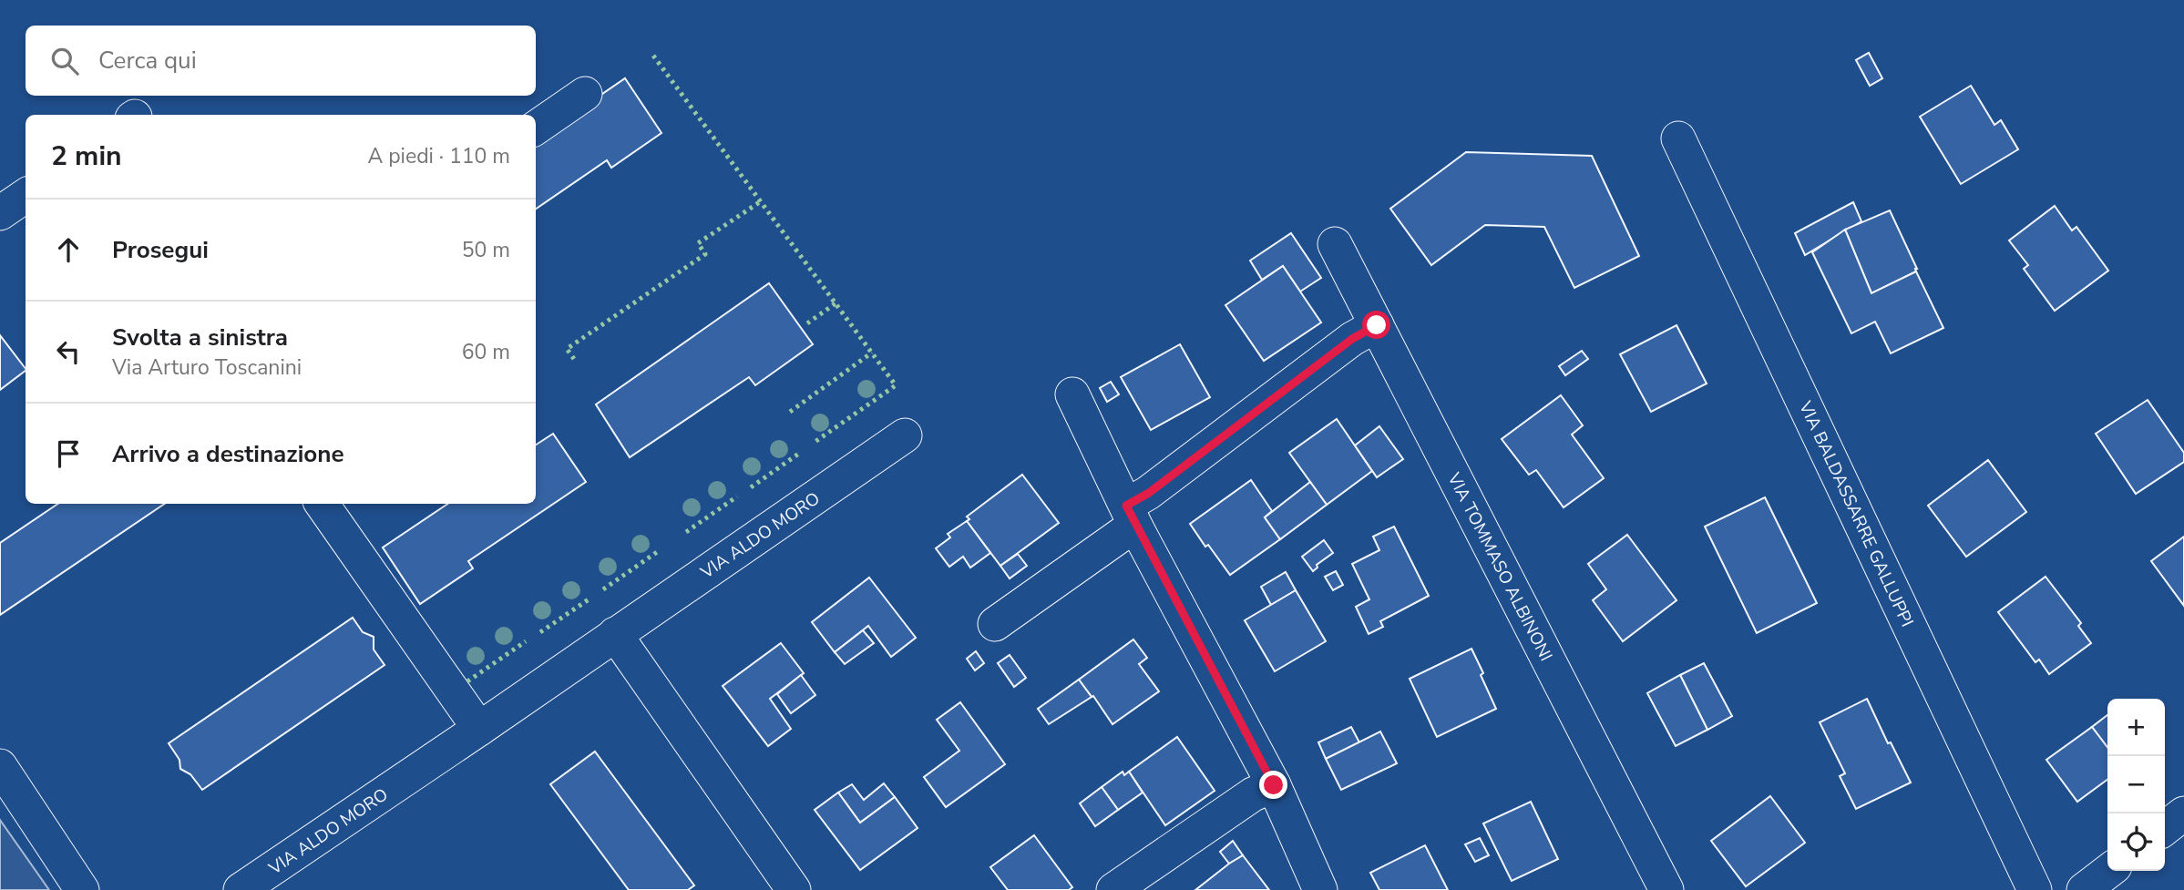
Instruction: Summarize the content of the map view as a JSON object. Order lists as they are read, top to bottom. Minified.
{"streets":{"street":["VIA BALDASSARRE GALLUPPI","VIA ALDO MORO","VIA TOMMASO ALBINONI"]},"page":{"search":"Cerca qui","heading":["2 min","A piedi · 110 m"],"list":[["Prosegui","50 m"],["Svolta a sinistra","Via Arturo Toscanini","60 m"],"Arrivo a destinazione"],"map_buttons":["+","−"]}}
